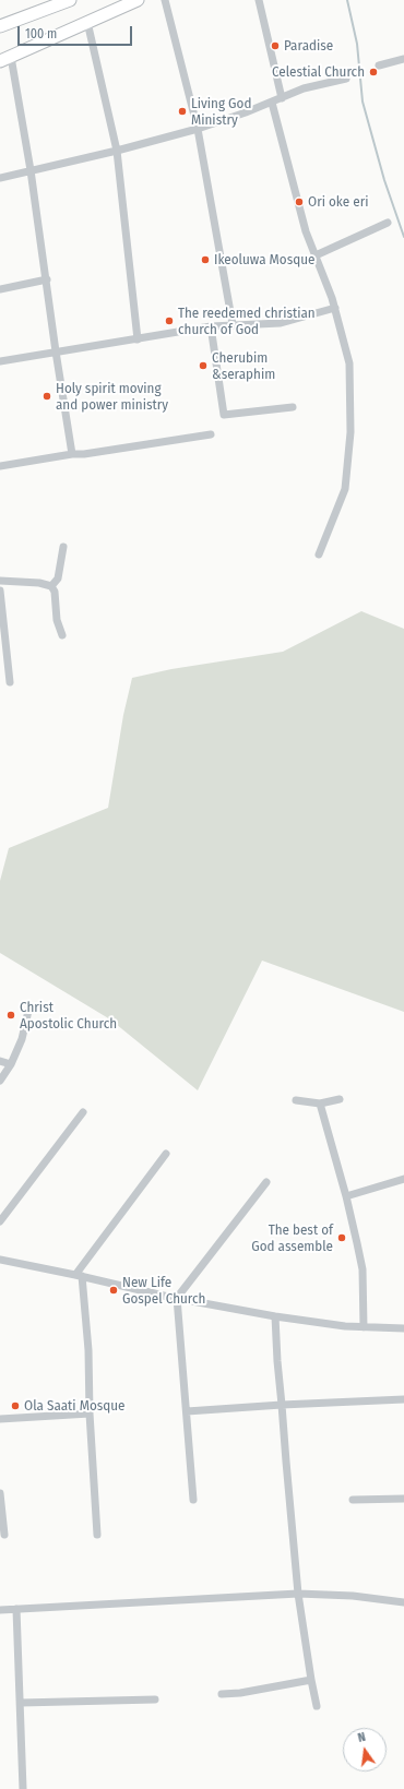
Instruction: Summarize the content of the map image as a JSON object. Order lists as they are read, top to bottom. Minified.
{"places":["Paradise","Celestial Church","Living God Ministry","Ori oke eri","Ikeoluwa Mosque","The reedemed christian church of God","Cherubim &seraphim","Holy spirit moving and power ministry","Christ Apostolic Church","The best of God assemble","New Life Gospel Church","Ola Saati Mosque"],"scale_bar":"100 m","north":"top"}
